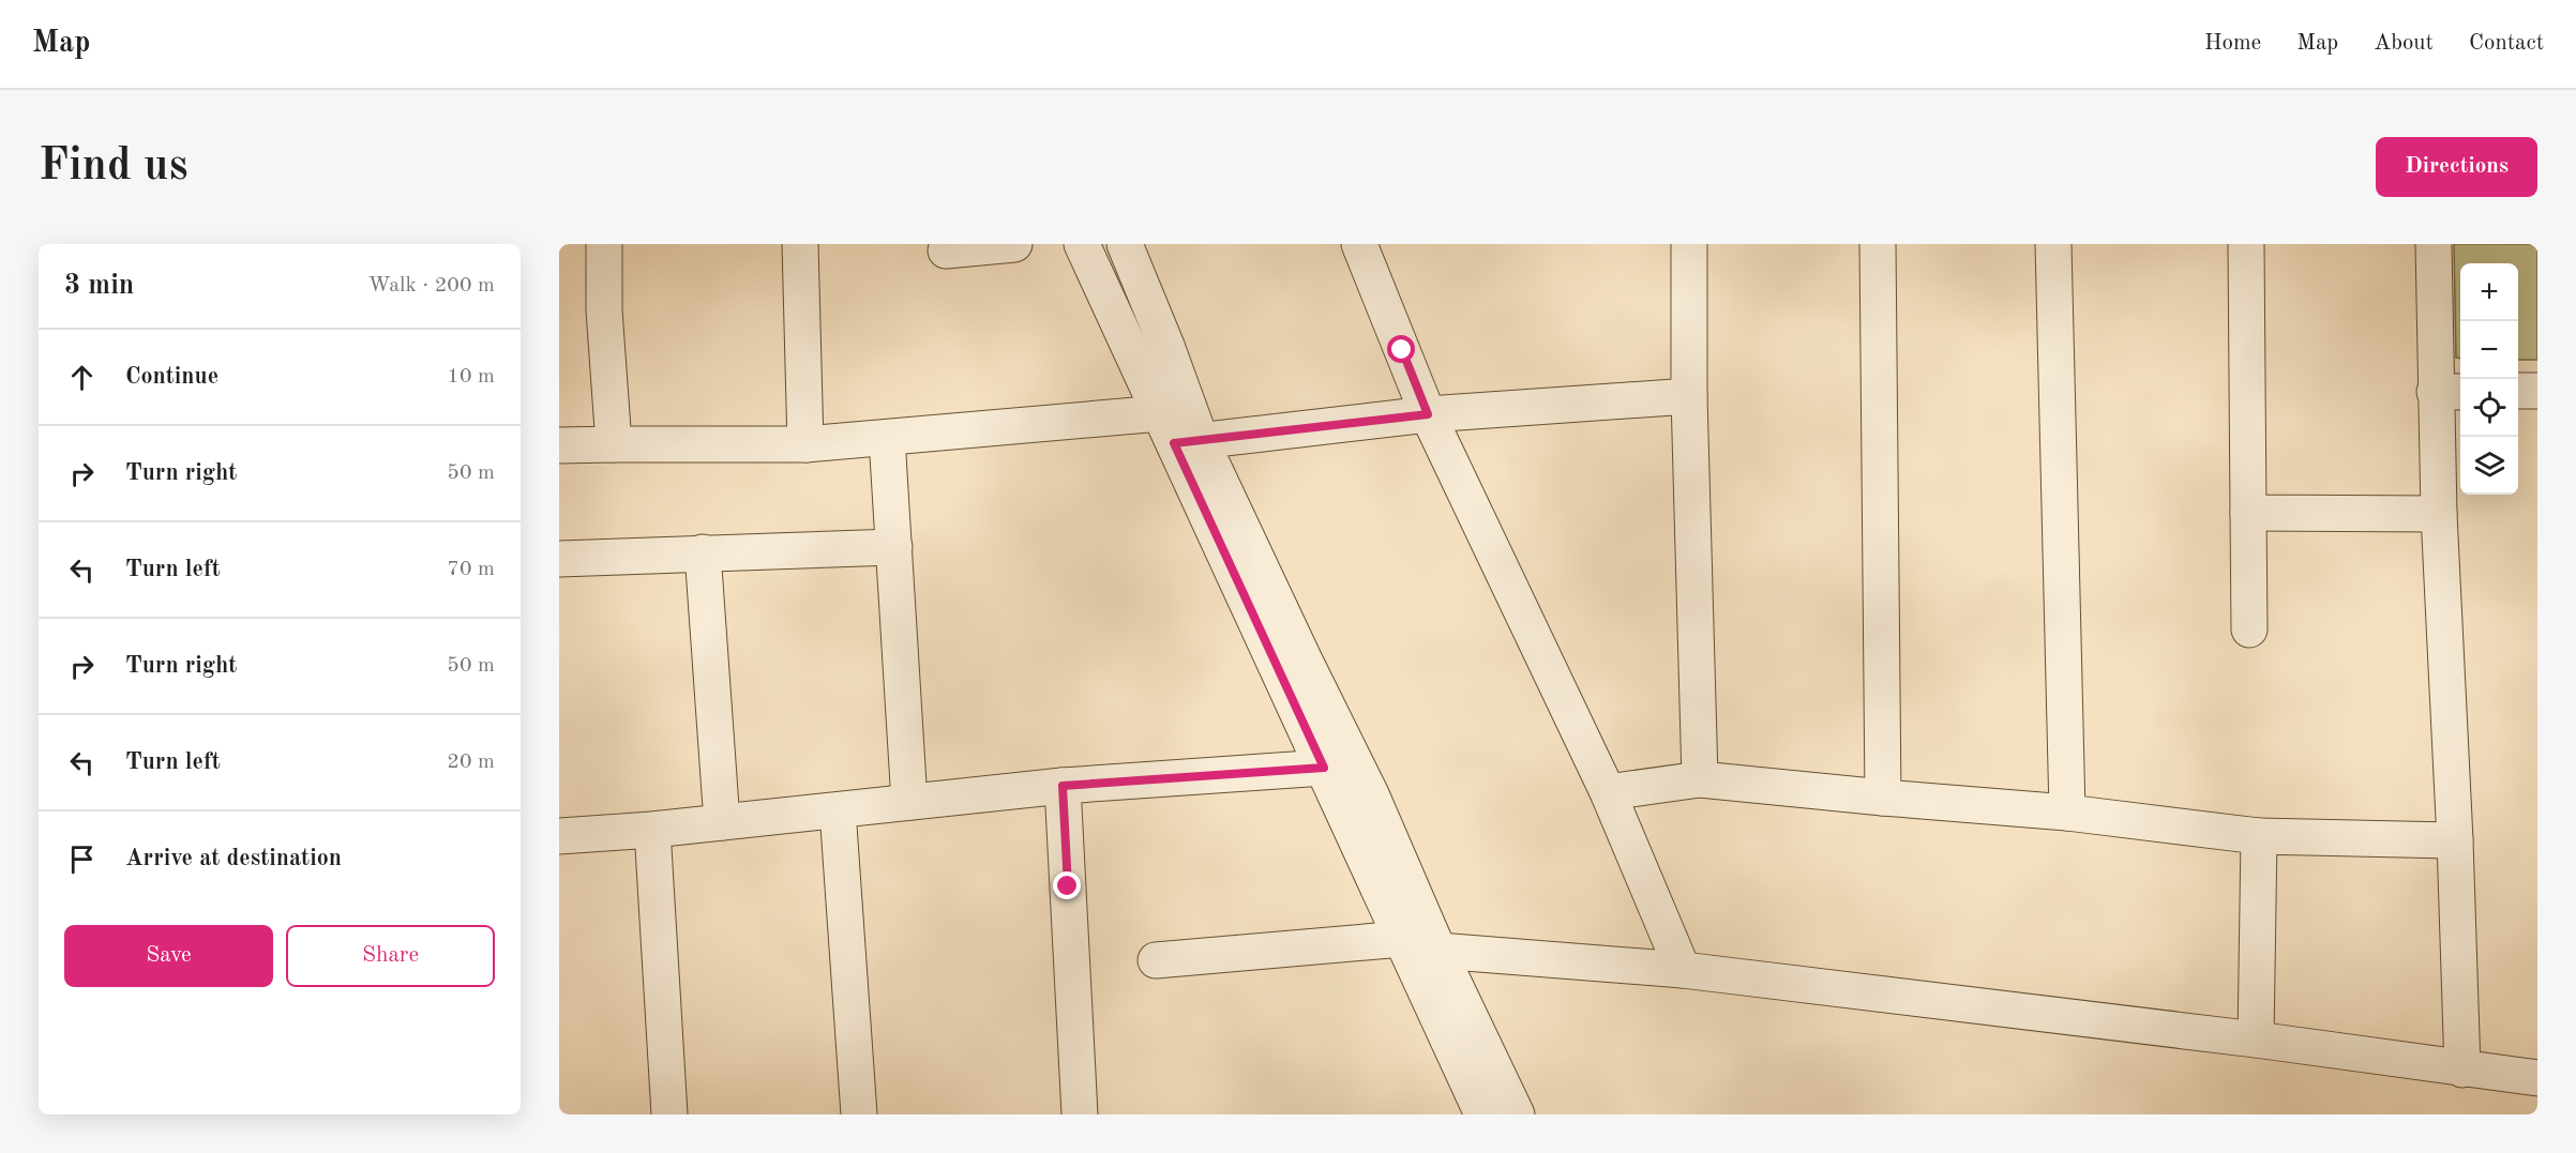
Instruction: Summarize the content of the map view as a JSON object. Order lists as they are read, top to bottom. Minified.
{"page":{"header":"Map","nav":["Home","Map","About","Contact"],"buttons":["Directions",["Save","Share"]],"title":"Find us","heading":["3 min","Walk · 200 m"],"map_buttons":["+","−"],"list":[["Continue","10 m"],["Turn right","50 m"],["Turn left","70 m"],["Turn right","50 m"],["Turn left","20 m"],"Arrive at destination"]}}
